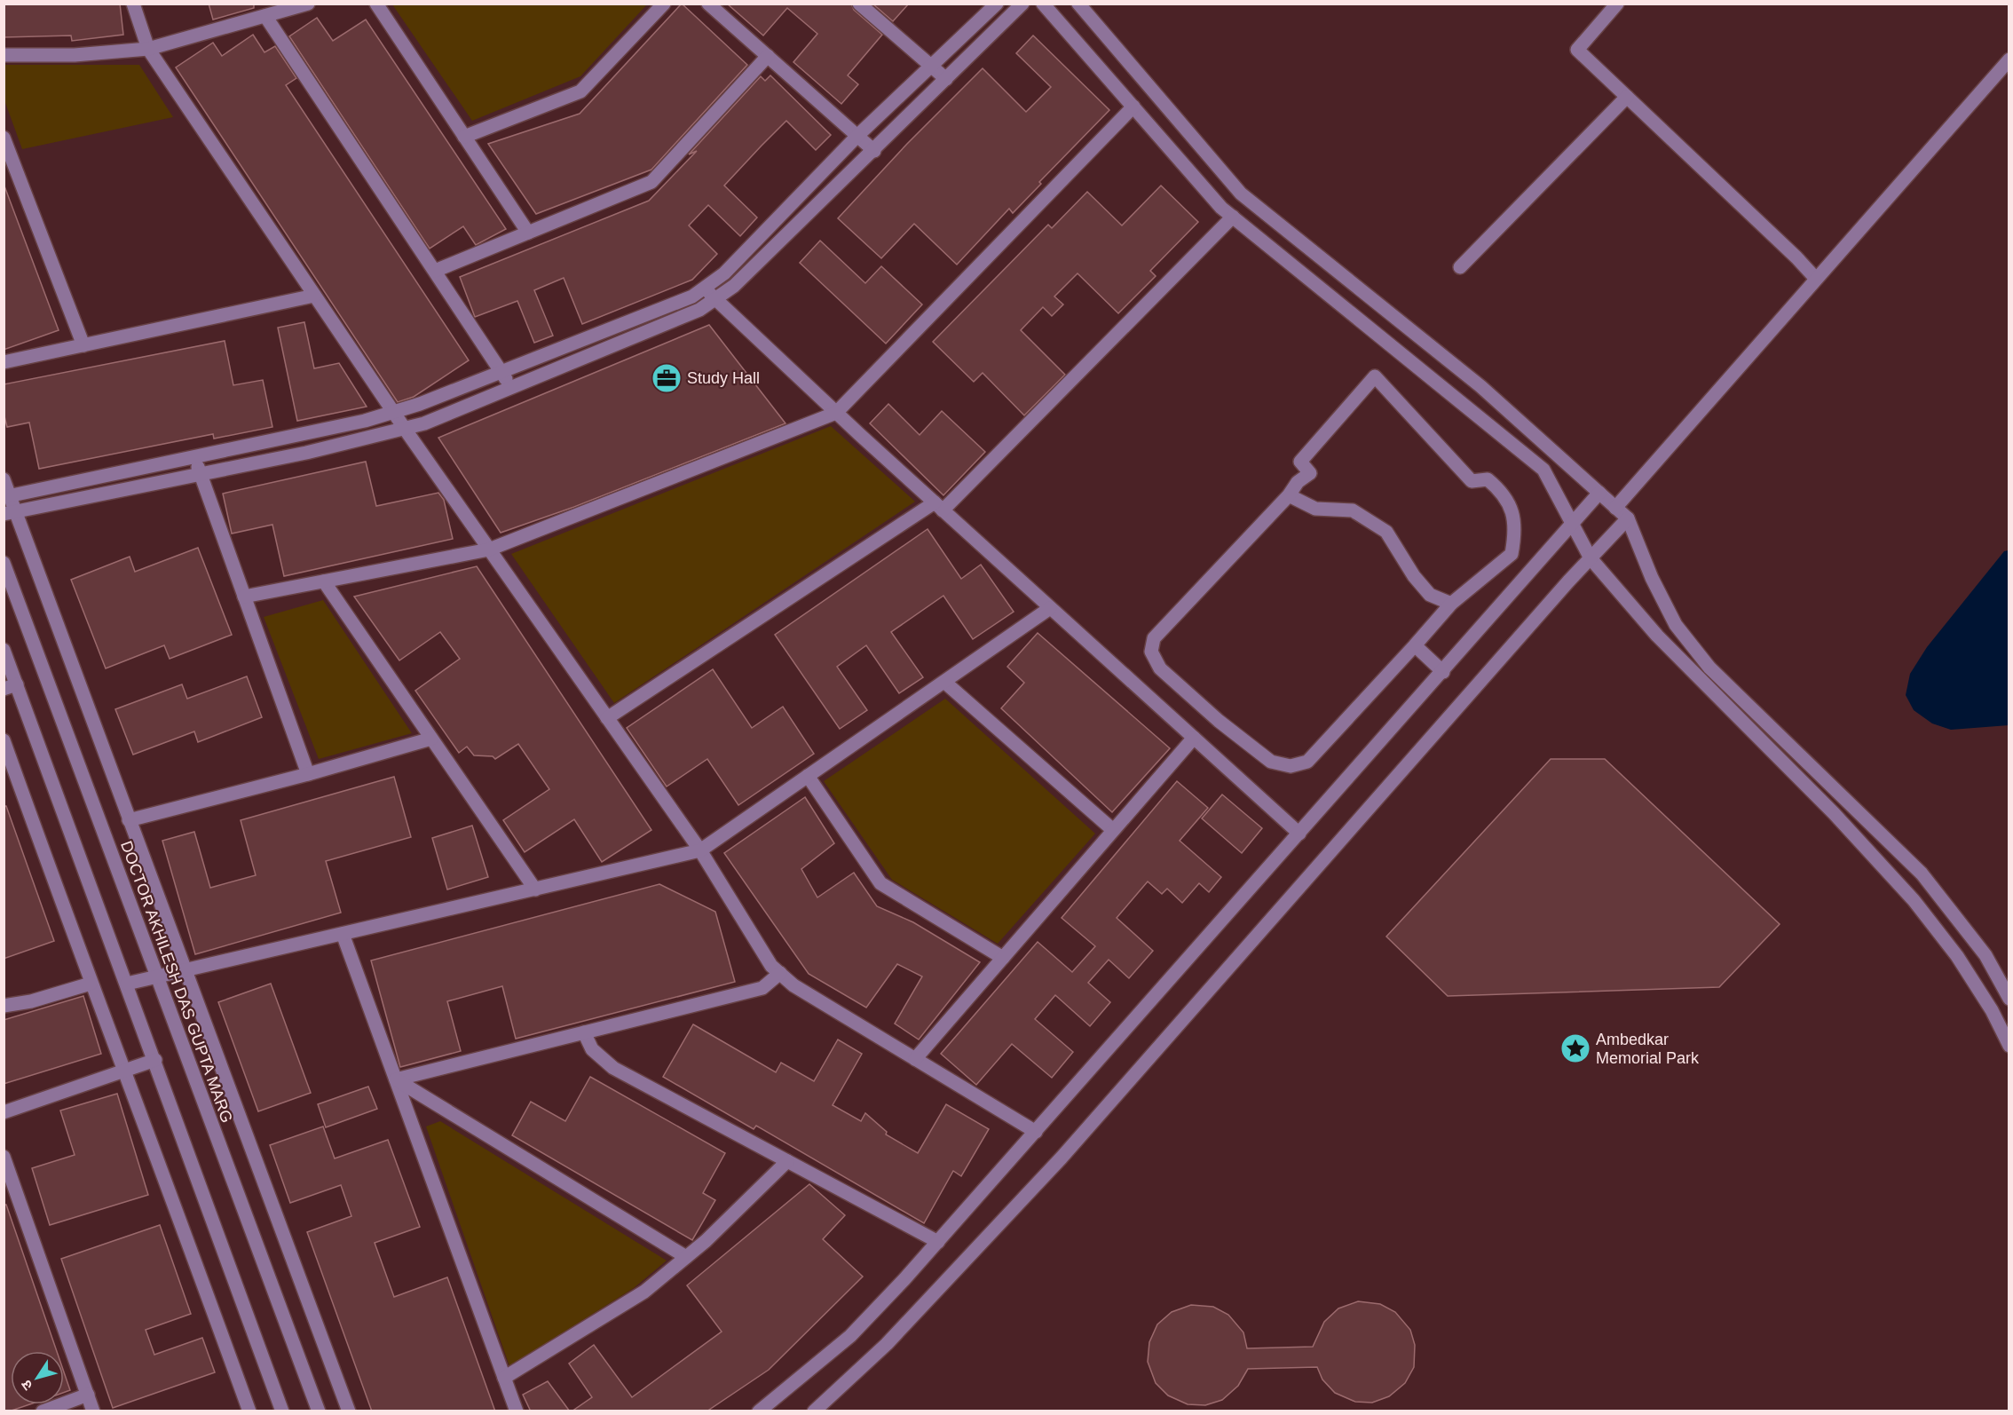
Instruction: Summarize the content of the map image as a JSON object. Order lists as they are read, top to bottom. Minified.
{"streets":{"street":["DOCTOR AKHILESH DAS GUPTA MARG"]},"places":{"office":["Study Hall"],"place":["Ambedkar Memorial Park"]},"north":"bottom left"}
